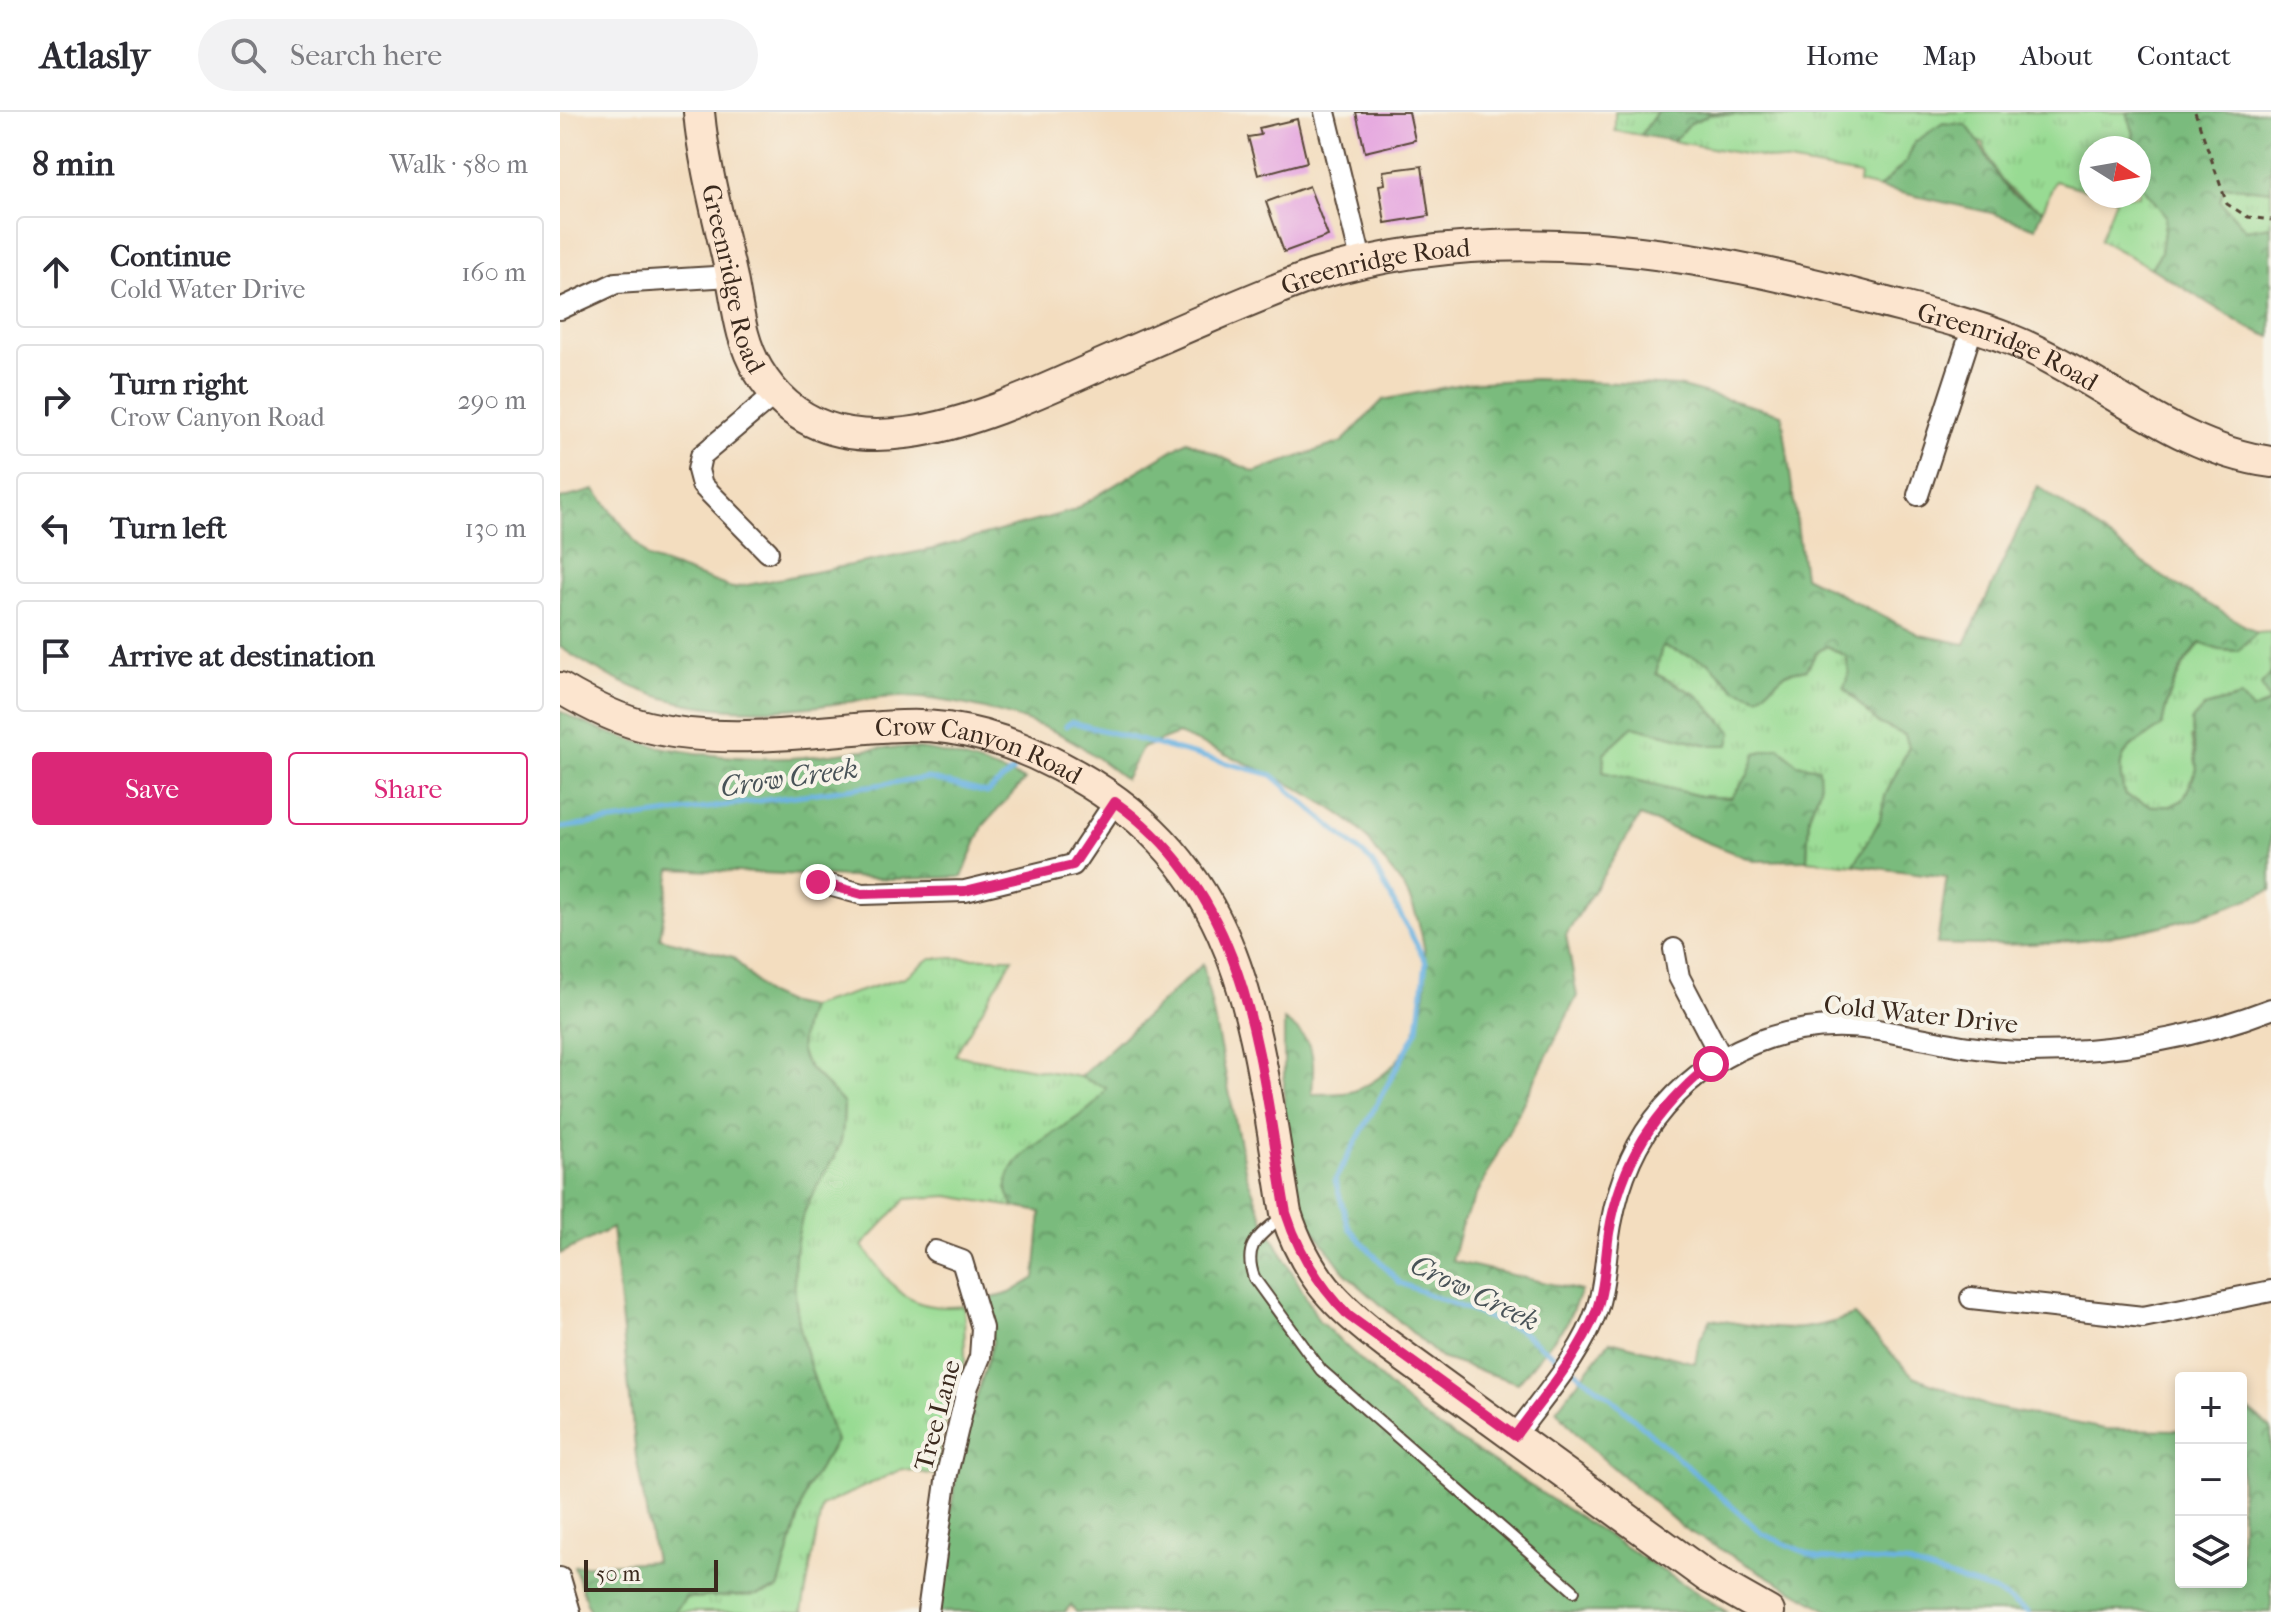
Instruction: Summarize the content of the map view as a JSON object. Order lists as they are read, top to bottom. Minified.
{"streets":{"street":["Greenridge Road","Crow Canyon Road","Cold Water Drive","Tree Lane"]},"crossings":[["Crow Canyon Road","Cold Water Drive"]],"water":["Crow Creek"],"scale_bar":"50 m","north":"right","page":{"header":"Atlasly","search":"Search here","nav":["Home","Map","About","Contact"],"heading":["8 min","Walk · 580 m"],"list":[["Continue","Cold Water Drive","160 m"],["Turn right","Crow Canyon Road","290 m"],["Turn left","130 m"],"Arrive at destination"],"buttons":["Save","Share"],"map_buttons":["+","−"],"scale":"50 m"}}
